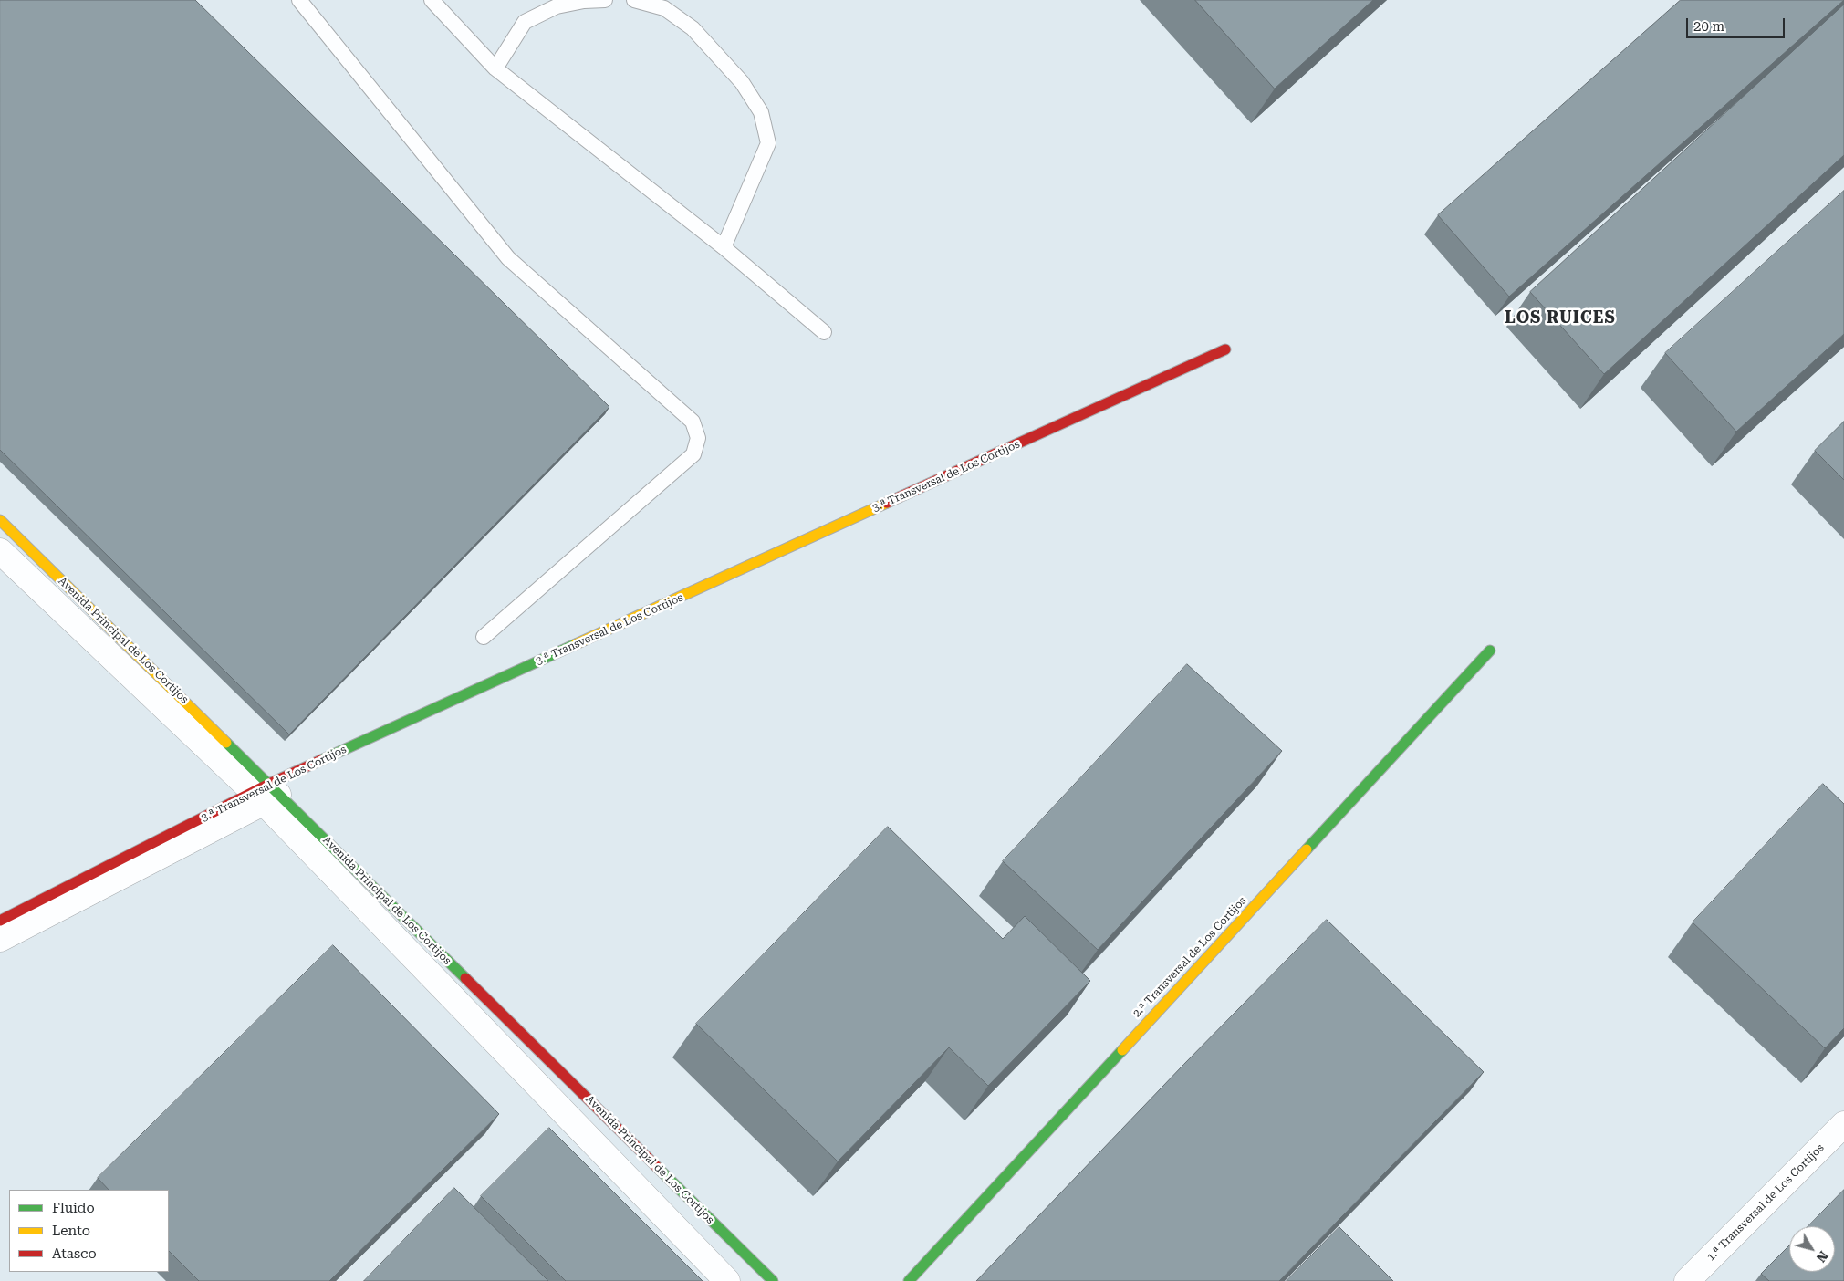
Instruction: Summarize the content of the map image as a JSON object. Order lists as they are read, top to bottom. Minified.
{"streets":{"street":["3.ª Transversal de Los Cortijos","Avenida Principal de Los Cortijos","2.ª Transversal de Los Cortijos","1.ª Transversal de Los Cortijos"]},"crossings":[["3.ª Transversal de Los Cortijos","Avenida Principal de Los Cortijos"]],"districts":["LOS RUICES"],"legend":["Fluido","Lento","Atasco"],"scale_bar":"20 m","north":"bottom right"}
